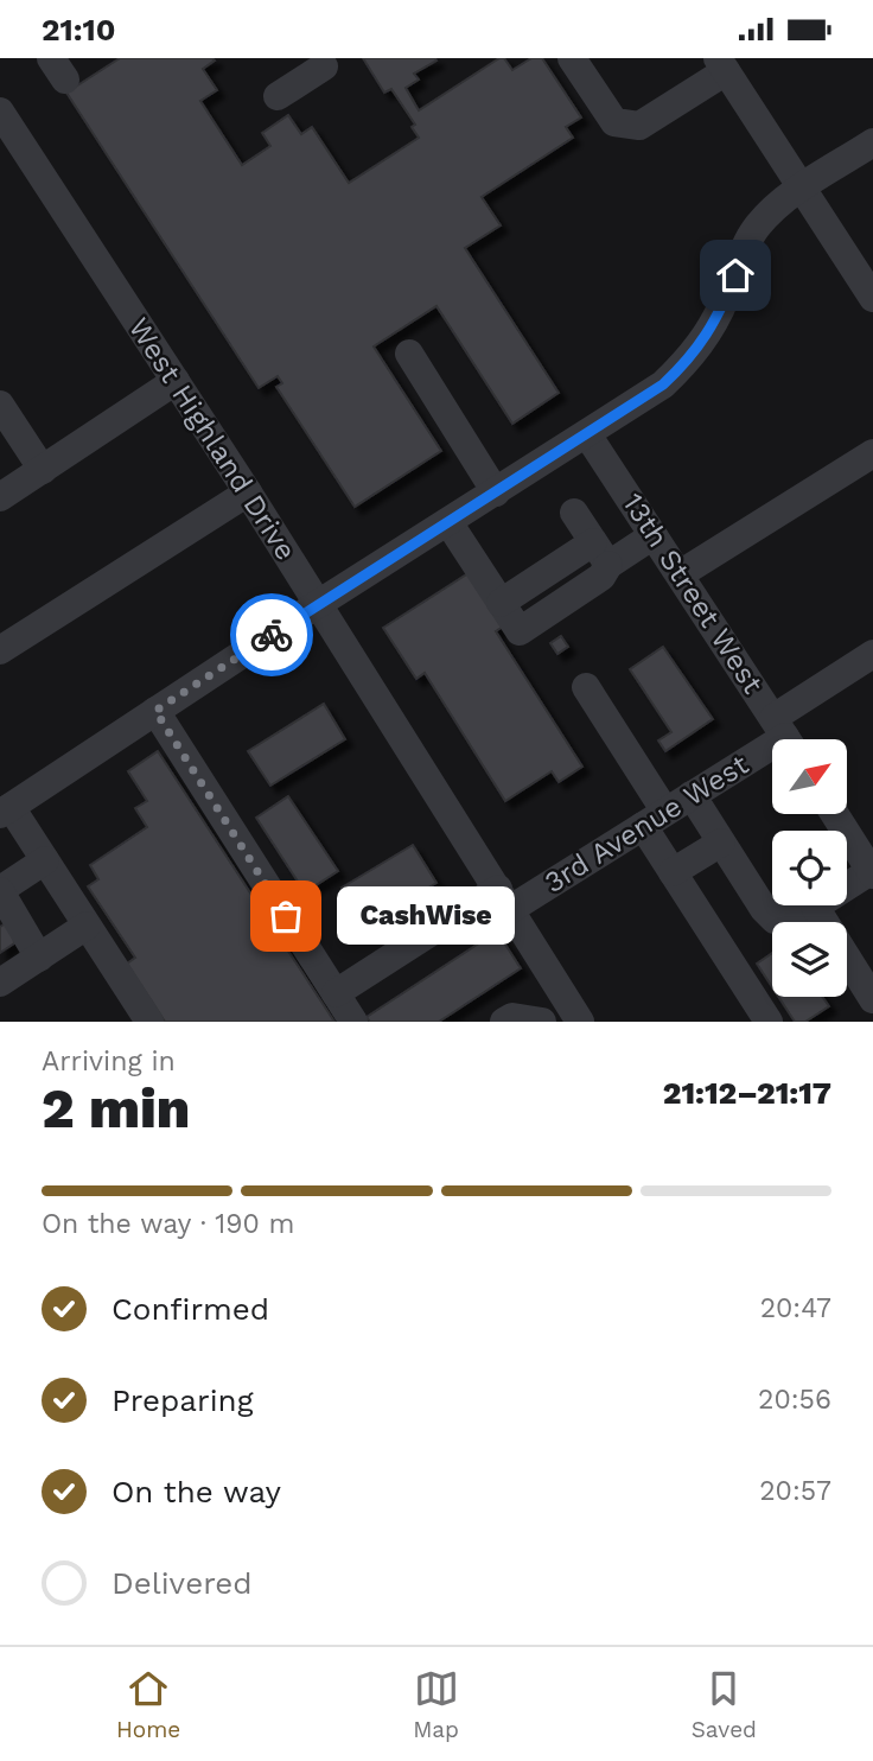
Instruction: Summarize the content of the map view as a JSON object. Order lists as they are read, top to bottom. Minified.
{"streets":{"street":["West Highland Drive","13th Street West","3rd Avenue West"]},"crossings":[["West Highland Drive","3rd Avenue West"],["13th Street West","3rd Avenue West"]],"places":["CashWise"],"north":"top right","page":{"status":"21:10","bubble":"CashWise","heading":["2 min","Arriving in","21:12–21:17"],"bar":"On the way · 190 m","list":[["Confirmed","20:47"],["Preparing","20:56"],["On the way","20:57"],"Delivered"],"tabs":["Home","Map","Saved"]}}
